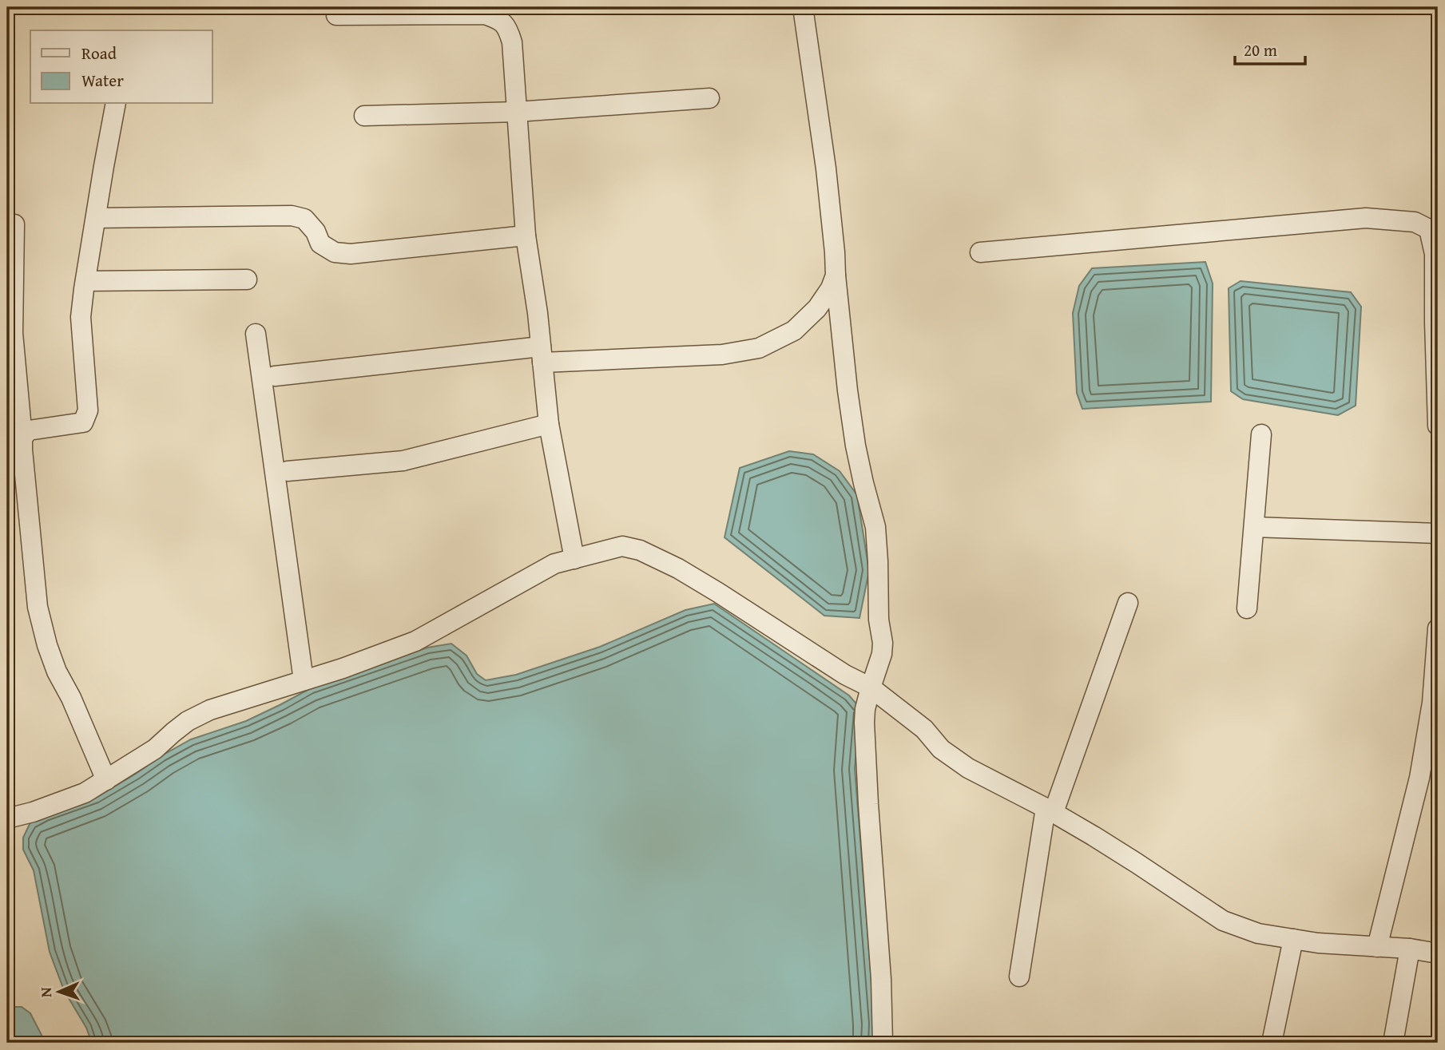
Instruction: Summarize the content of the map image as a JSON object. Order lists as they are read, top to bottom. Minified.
{"legend":["Road","Water"],"scale_bar":"20 m","north":"left"}
